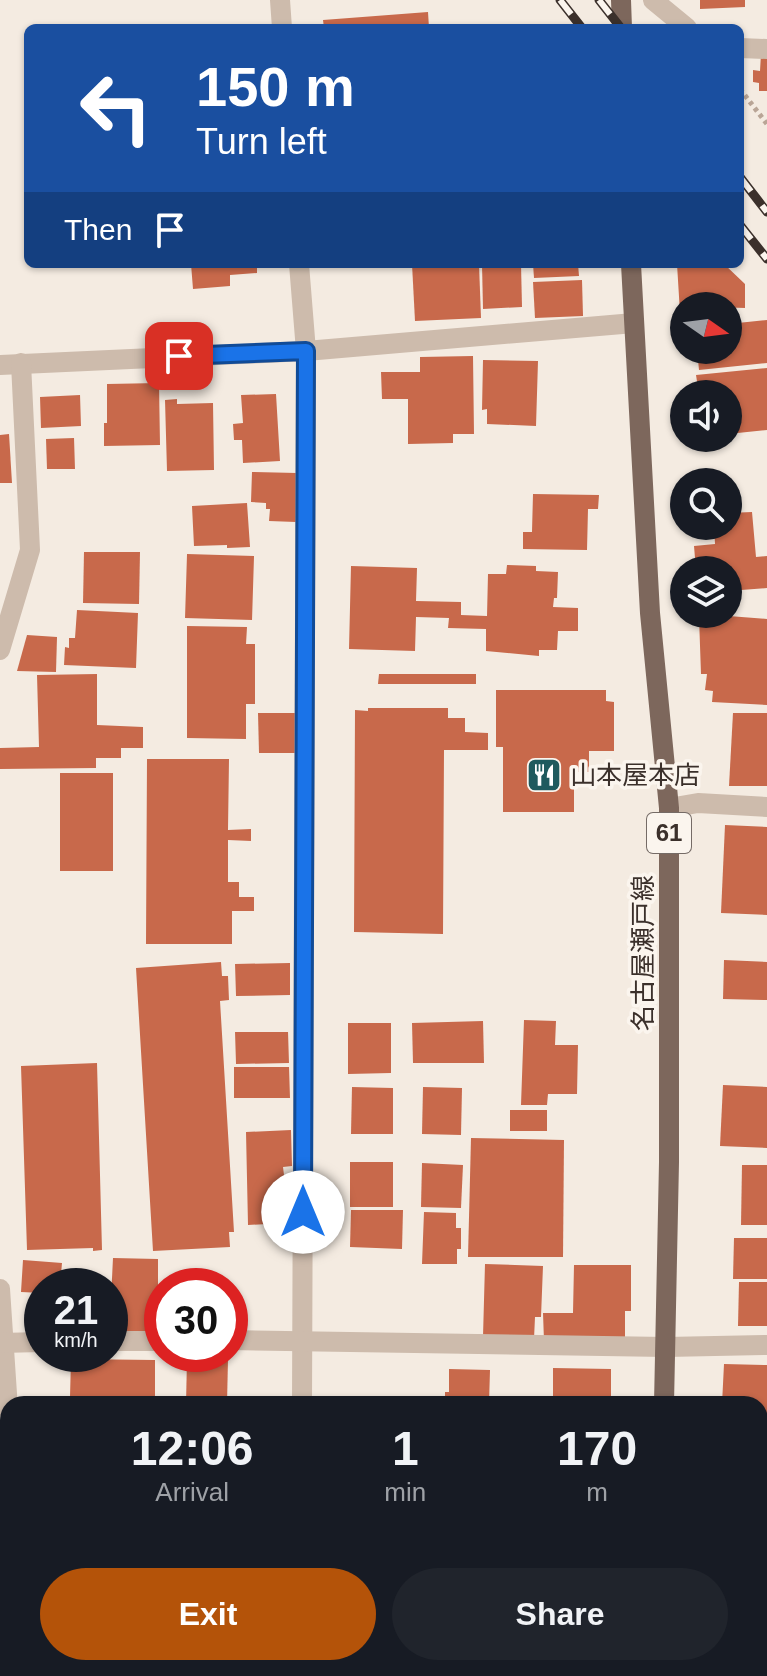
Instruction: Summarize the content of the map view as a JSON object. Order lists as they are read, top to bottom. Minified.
{"streets":{"main road":["61","名古屋瀬戸線"]},"places":{"restaurant":["山本屋本店"]},"north":"right","page":{"turn":["150 m","Turn left"],"then":"Then","speed":"21 km/h","limit":"30","eta":["12:06","Arrival","1","min","170","m"],"buttons":["Exit","Share"]}}
